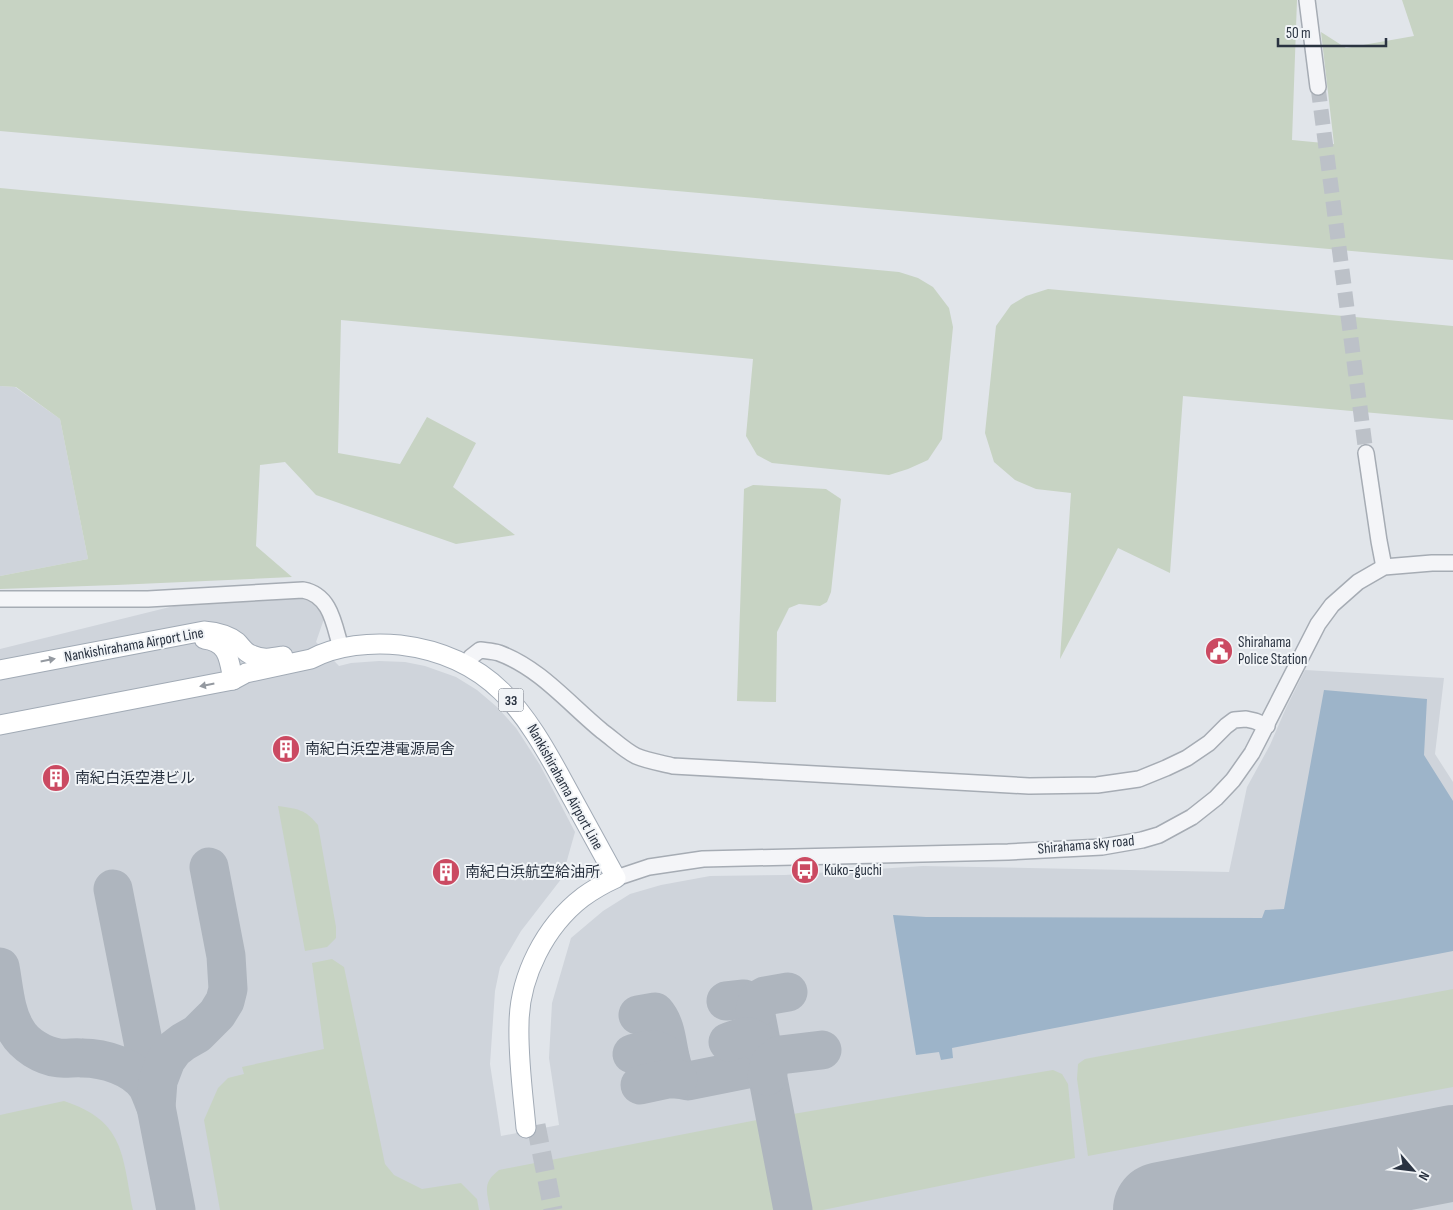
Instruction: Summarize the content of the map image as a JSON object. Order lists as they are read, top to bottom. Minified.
{"streets":{"main road":["Nankishirahama Airport Line","33"],"street":["Shirahama sky road"]},"crossings":[["Nankishirahama Airport Line","Shirahama sky road"]],"places":{"public building":["Shirahama Police Station"],"building":["南紀白浜空港電源局舎","南紀白浜空港ビル","南紀白浜航空給油所"],"bus stop":["Kuko-guchi"]},"scale_bar":"50 m","north":"bottom right"}
